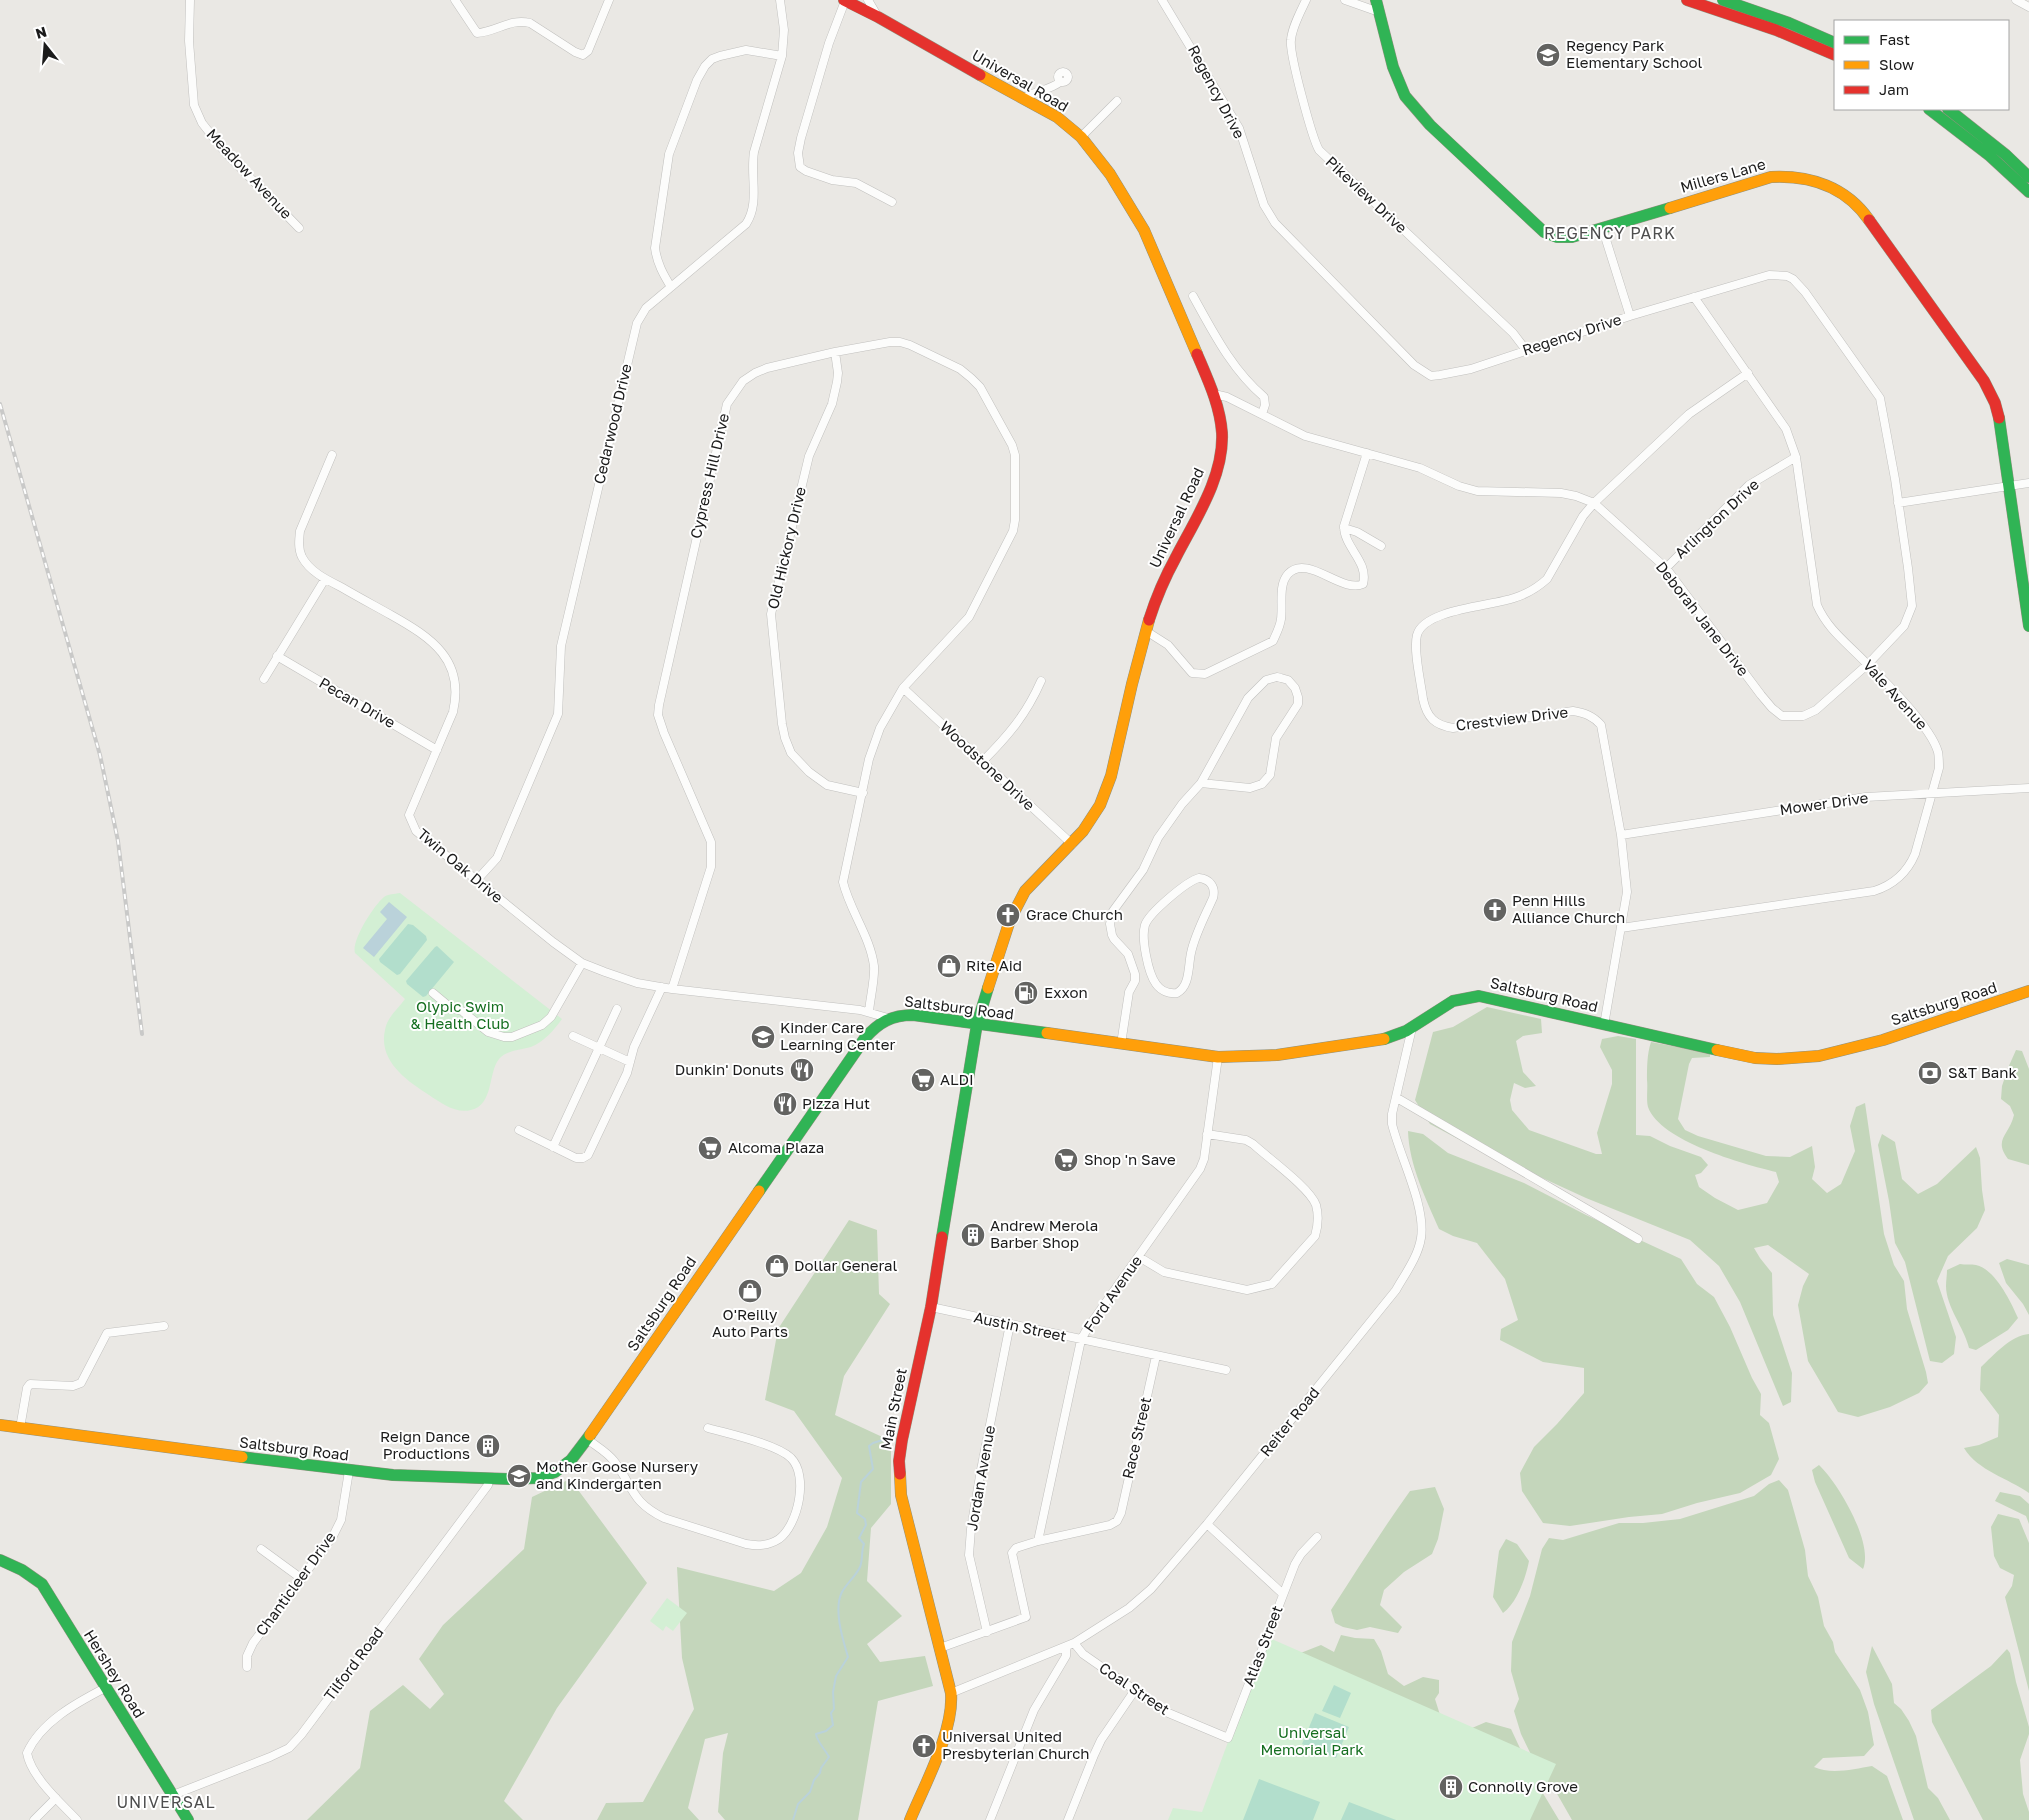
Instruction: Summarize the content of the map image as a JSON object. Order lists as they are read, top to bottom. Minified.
{"streets":{"main road":["Universal Road","Millers Lane","Saltsburg Road","Main Street","Hershey Road"],"street":["Regency Drive","Meadow Avenue","Pikeview Drive","Cedarwood Drive","Cypress Hill Drive","Arlington Drive","Old Hickory Drive","Deborah Jane Drive","Vale Avenue","Pecan Drive","Crestview Drive","Woodstone Drive","Mower Drive","Twin Oak Drive","Ford Avenue","Austin Street","Reiter Road","Race Street","Jordan Avenue","Chanticleer Drive","Atlas Street","Tilford Road","Coal Street"]},"crossings":[["Universal Road","Deborah Jane Drive"],["Universal Road","Woodstone Drive"],["Universal Road","Saltsburg Road"],["Universal Road","Main Street"],["Regency Drive","Pikeview Drive"],["Regency Drive","Deborah Jane Drive"],["Regency Drive","Vale Avenue"],["Cedarwood Drive","Twin Oak Drive"],["Cypress Hill Drive","Old Hickory Drive"],["Cypress Hill Drive","Woodstone Drive"],["Cypress Hill Drive","Twin Oak Drive"],["Arlington Drive","Deborah Jane Drive"],["Arlington Drive","Vale Avenue"],["Deborah Jane Drive","Vale Avenue"],["Deborah Jane Drive","Crestview Drive"],["Vale Avenue","Crestview Drive"],["Vale Avenue","Mower Drive"],["Pecan Drive","Twin Oak Drive"],["Crestview Drive","Mower Drive"],["Crestview Drive","Saltsburg Road"],["Twin Oak Drive","Saltsburg Road"],["Saltsburg Road","Ford Avenue"],["Saltsburg Road","Main Street"],["Saltsburg Road","Reiter Road"],["Saltsburg Road","Chanticleer Drive"],["Saltsburg Road","Tilford Road"],["Ford Avenue","Austin Street"],["Ford Avenue","Race Street"],["Austin Street","Main Street"],["Austin Street","Race Street"],["Austin Street","Jordan Avenue"],["Main Street","Reiter Road"],["Reiter Road","Atlas Street"],["Reiter Road","Coal Street"],["Atlas Street","Coal Street"],["Tilford Road","Hershey Road"]],"districts":["REGENCY PARK","UNIVERSAL"],"parks":["Olypic Swim & Health Club","Universal Memorial Park"],"places":{"school or university":["Regency Park Elementary School","Kinder Care Learning Center","Mother Goose Nursery and Kindergarten"],"church":["Penn Hills Alliance Church","Grace Church","Universal United Presbyterian Church"],"shop":["Rite Aid","Dollar General","O'Reilly Auto Parts"],"fuel station":["Exxon"],"restaurant":["Dunkin' Donuts","Pizza Hut"],"bank":["S&T Bank"],"supermarket":["ALDI","Alcoma Plaza","Shop 'n Save"],"building":["Andrew Merola Barber Shop","Reign Dance Productions","Connolly Grove"]},"legend":["Fast","Slow","Jam"],"north":"top"}
